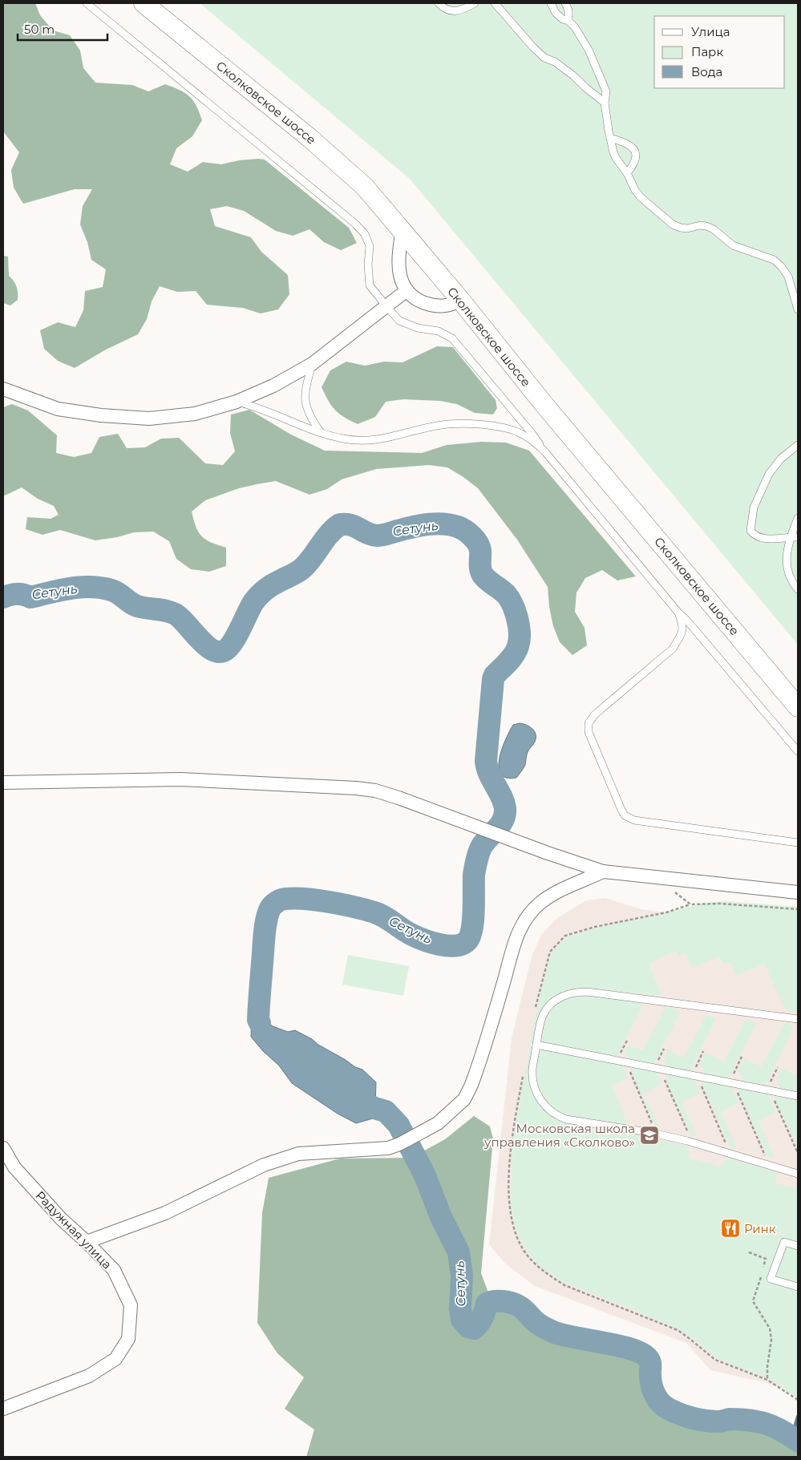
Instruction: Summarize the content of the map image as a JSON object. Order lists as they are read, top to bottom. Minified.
{"streets":{"street":["Сколковское шоссе","Радужная улица"]},"water":["Сетунь"],"places":{"school or university":["Московская школа управления «Сколково»"],"restaurant":["Ринк"]},"legend":["Улица","Парк","Вода"],"scale_bar":"50 m"}
